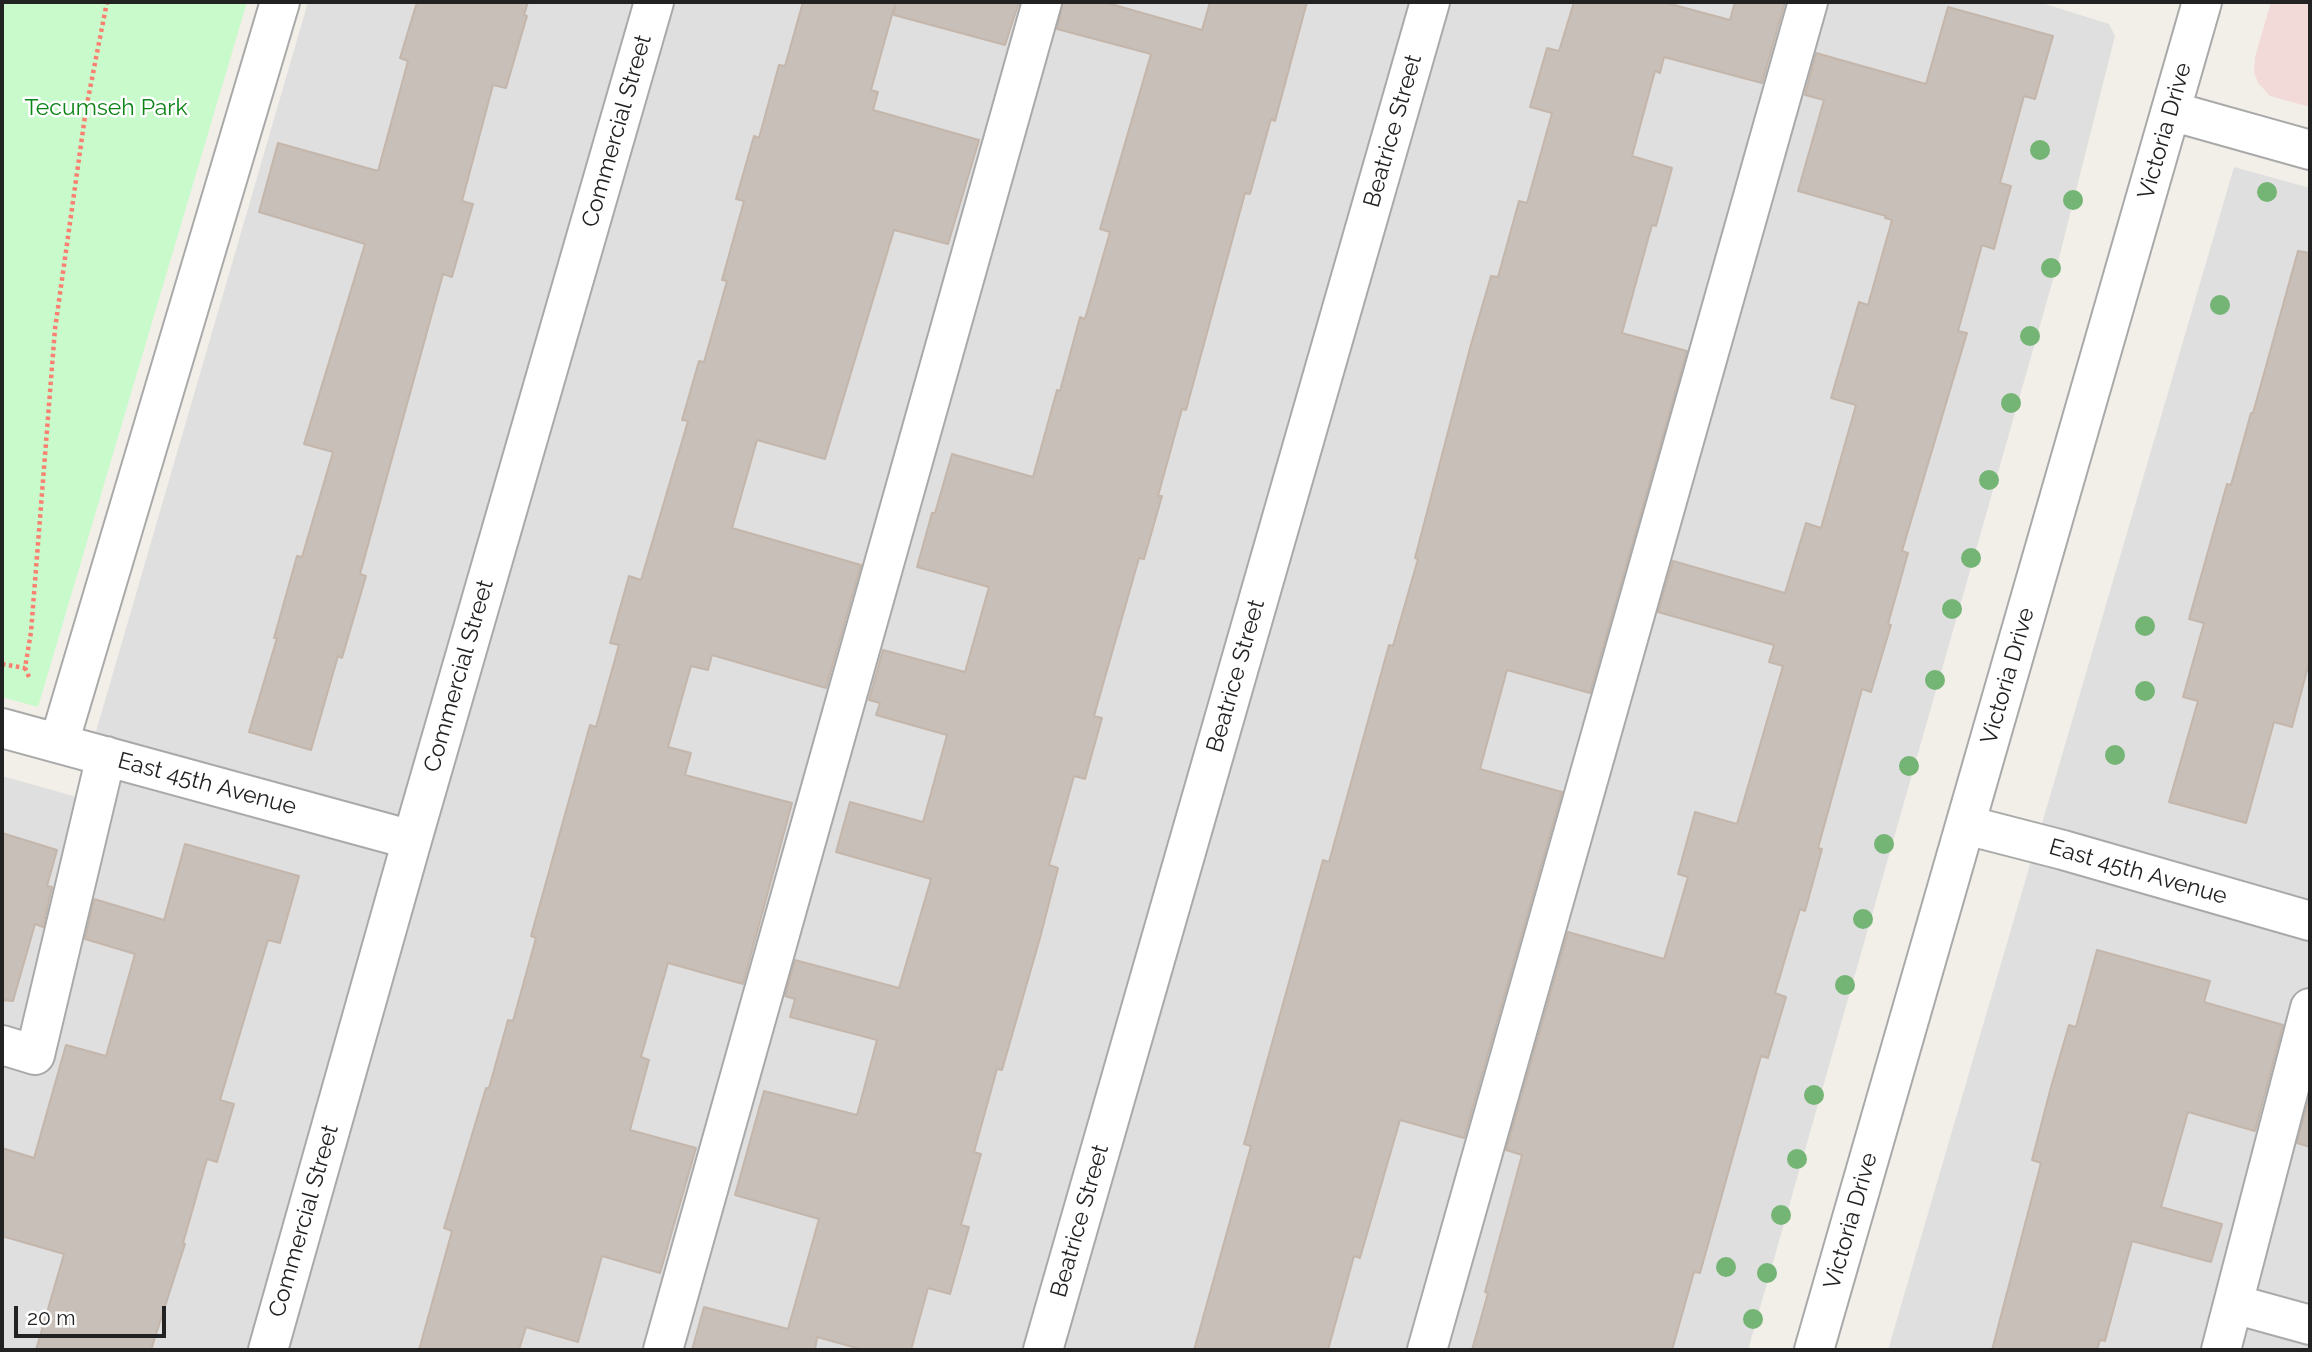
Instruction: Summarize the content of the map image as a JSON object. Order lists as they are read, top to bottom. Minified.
{"streets":{"street":["Commercial Street","Beatrice Street","Victoria Drive","East 45th Avenue"]},"crossings":[["Commercial Street","East 45th Avenue"],["Victoria Drive","East 45th Avenue"]],"parks":["Tecumseh Park"],"scale_bar":"20 m"}
